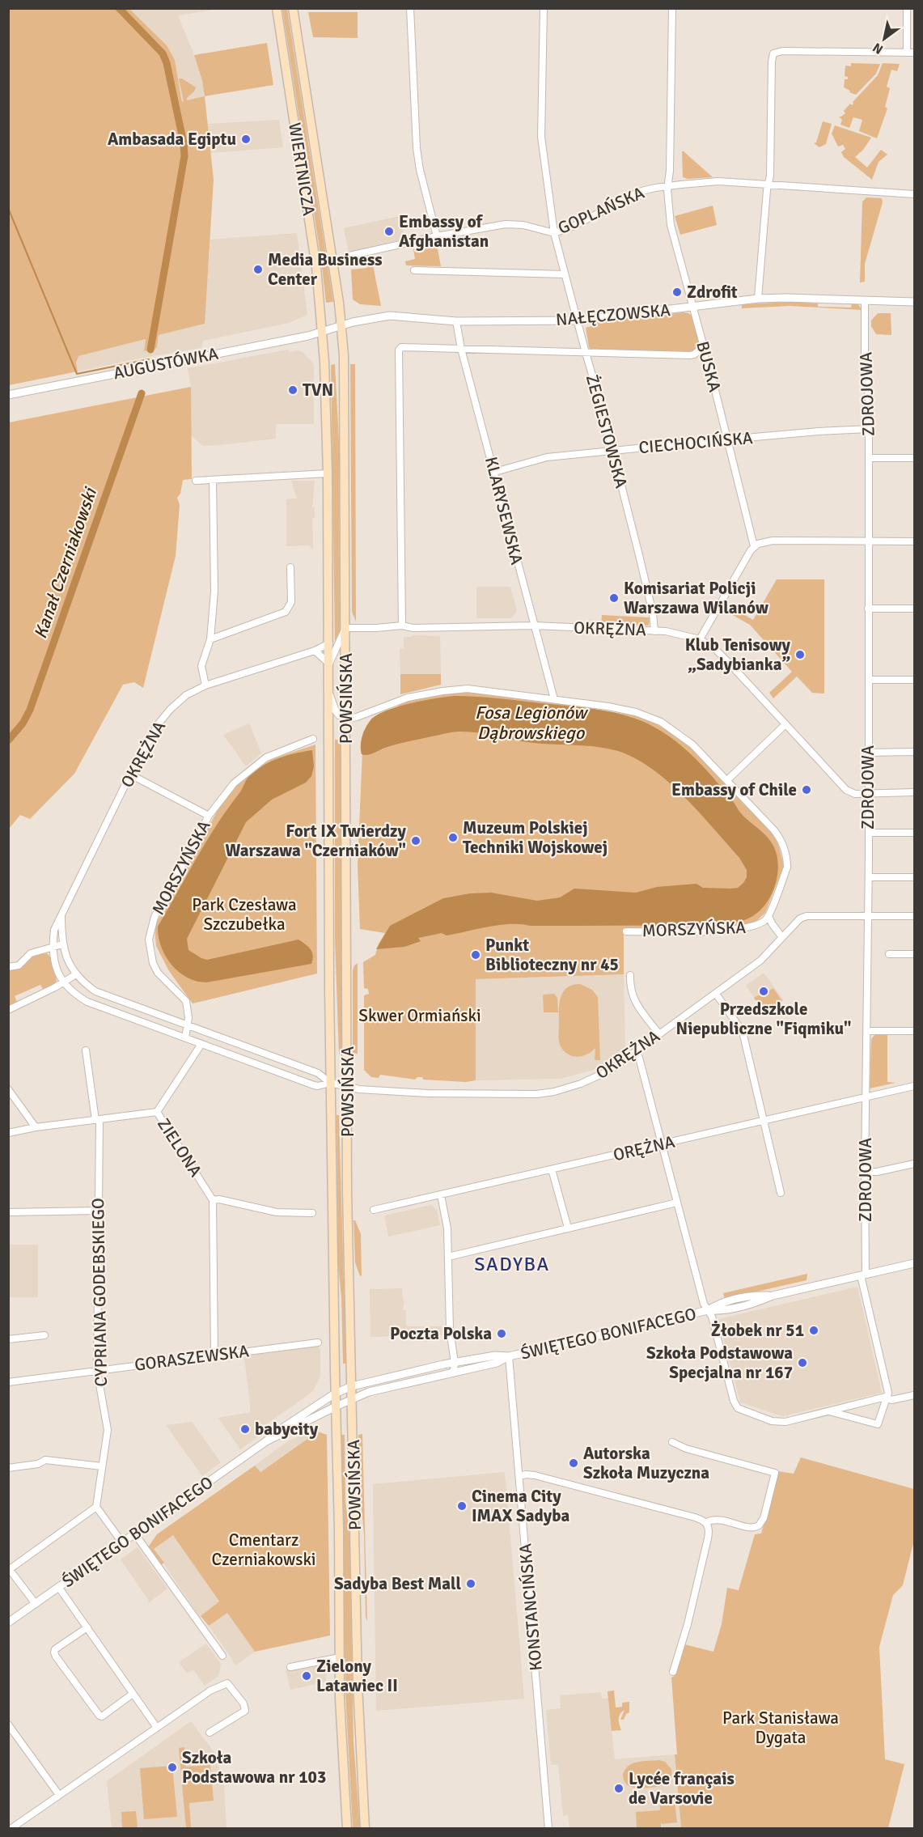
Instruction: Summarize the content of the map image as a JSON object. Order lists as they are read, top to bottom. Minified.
{"streets":{"main road":["WIERTNICZA","POWSIŃSKA"],"street":["GOPLAŃSKA","NAŁĘCZOWSKA","AUGUSTÓWKA","BUSKA","ZDROJOWA","ŻEGIESTOWSKA","CIECHOCIŃSKA","KLARYSEWSKA","OKRĘŻNA","MORSZYŃSKA","ZIELONA","ORĘŻNA","CYPRIANA GODEBSKIEGO","ŚWIĘTEGO BONIFACEGO","GORASZEWSKA","KONSTANCIŃSKA"]},"crossings":[["WIERTNICZA","NAŁĘCZOWSKA"],["WIERTNICZA","AUGUSTÓWKA"],["WIERTNICZA","POWSIŃSKA"],["GOPLAŃSKA","BUSKA"],["GOPLAŃSKA","ŻEGIESTOWSKA"],["NAŁĘCZOWSKA","AUGUSTÓWKA"],["NAŁĘCZOWSKA","BUSKA"],["NAŁĘCZOWSKA","ZDROJOWA"],["NAŁĘCZOWSKA","ŻEGIESTOWSKA"],["NAŁĘCZOWSKA","KLARYSEWSKA"],["NAŁĘCZOWSKA","OKRĘŻNA"],["NAŁĘCZOWSKA","POWSIŃSKA"],["AUGUSTÓWKA","POWSIŃSKA"],["BUSKA","CIECHOCIŃSKA"],["ZDROJOWA","CIECHOCIŃSKA"],["ZDROJOWA","OKRĘŻNA"],["ZDROJOWA","ORĘŻNA"],["ZDROJOWA","ŚWIĘTEGO BONIFACEGO"],["ŻEGIESTOWSKA","CIECHOCIŃSKA"],["ŻEGIESTOWSKA","OKRĘŻNA"],["CIECHOCIŃSKA","KLARYSEWSKA"],["KLARYSEWSKA","OKRĘŻNA"],["KLARYSEWSKA","MORSZYŃSKA"],["OKRĘŻNA","POWSIŃSKA"],["OKRĘŻNA","MORSZYŃSKA"],["POWSIŃSKA","MORSZYŃSKA"],["POWSIŃSKA","ŚWIĘTEGO BONIFACEGO"],["ZIELONA","CYPRIANA GODEBSKIEGO"],["CYPRIANA GODEBSKIEGO","GORASZEWSKA"],["ŚWIĘTEGO BONIFACEGO","KONSTANCIŃSKA"]],"districts":["SADYBA"],"water":["Kanał Czerniakowski","Fosa Legionów Dąbrowskiego"],"parks":["Park Czesława Szczubełka","Skwer Ormiański","Cmentarz Czerniakowski","Park Stanisława Dygata"],"places":["Ambasada Egiptu","Embassy of Afghanistan","Media Business Center","Zdrofit","TVN","Komisariat Policji Warszawa Wilanów","Klub Tenisowy „Sadybianka”","Embassy of Chile","Muzeum Polskiej Techniki Wojskowej","Fort IX Twierdzy Warszawa \"Czerniaków\"","Punkt Biblioteczny nr 45","Przedszkole Niepubliczne \"Fiqmiku\"","Żłobek nr 51","Poczta Polska","Szkoła Podstawowa Specjalna nr 167","babycity","Autorska Szkoła Muzyczna","Cinema City IMAX Sadyba","Sadyba Best Mall","Zielony Latawiec II","Szkoła Podstawowa nr 103","Lycée français de Varsovie"],"north":"bottom left"}
